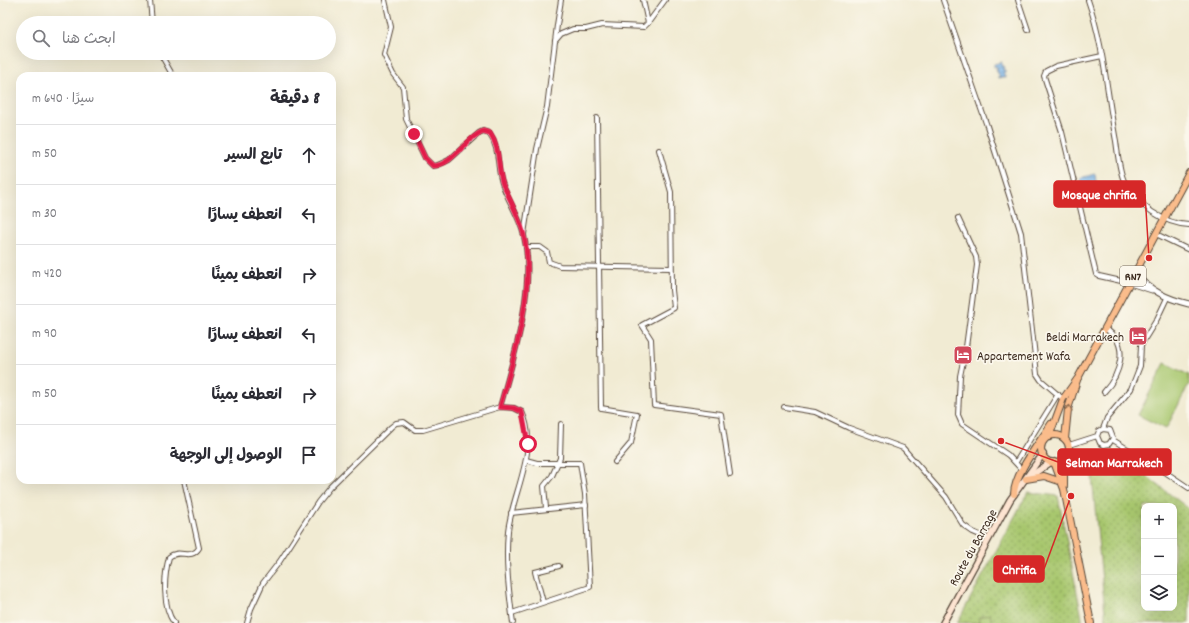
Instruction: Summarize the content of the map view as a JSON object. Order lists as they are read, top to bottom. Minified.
{"streets":{"main road":["RN7","Route du Barrage"]},"crossings":[["RN7","Route du Barrage"]],"places":{"other":["Mosque chrifia","Selman Marrakech","Chrifia"],"hotel":["Beldi Marrakech","Appartement Wafa"]},"page":{"search":"ابحث هنا","heading":["8 دقيقة","سيرًا · 640 m"],"list":[["تابع السير","50 m"],["انعطف يسارًا","30 m"],["انعطف يمينًا","420 m"],["انعطف يسارًا","90 m"],["انعطف يمينًا","50 m"],"الوصول إلى الوجهة"],"map_buttons":["+","−"]}}
